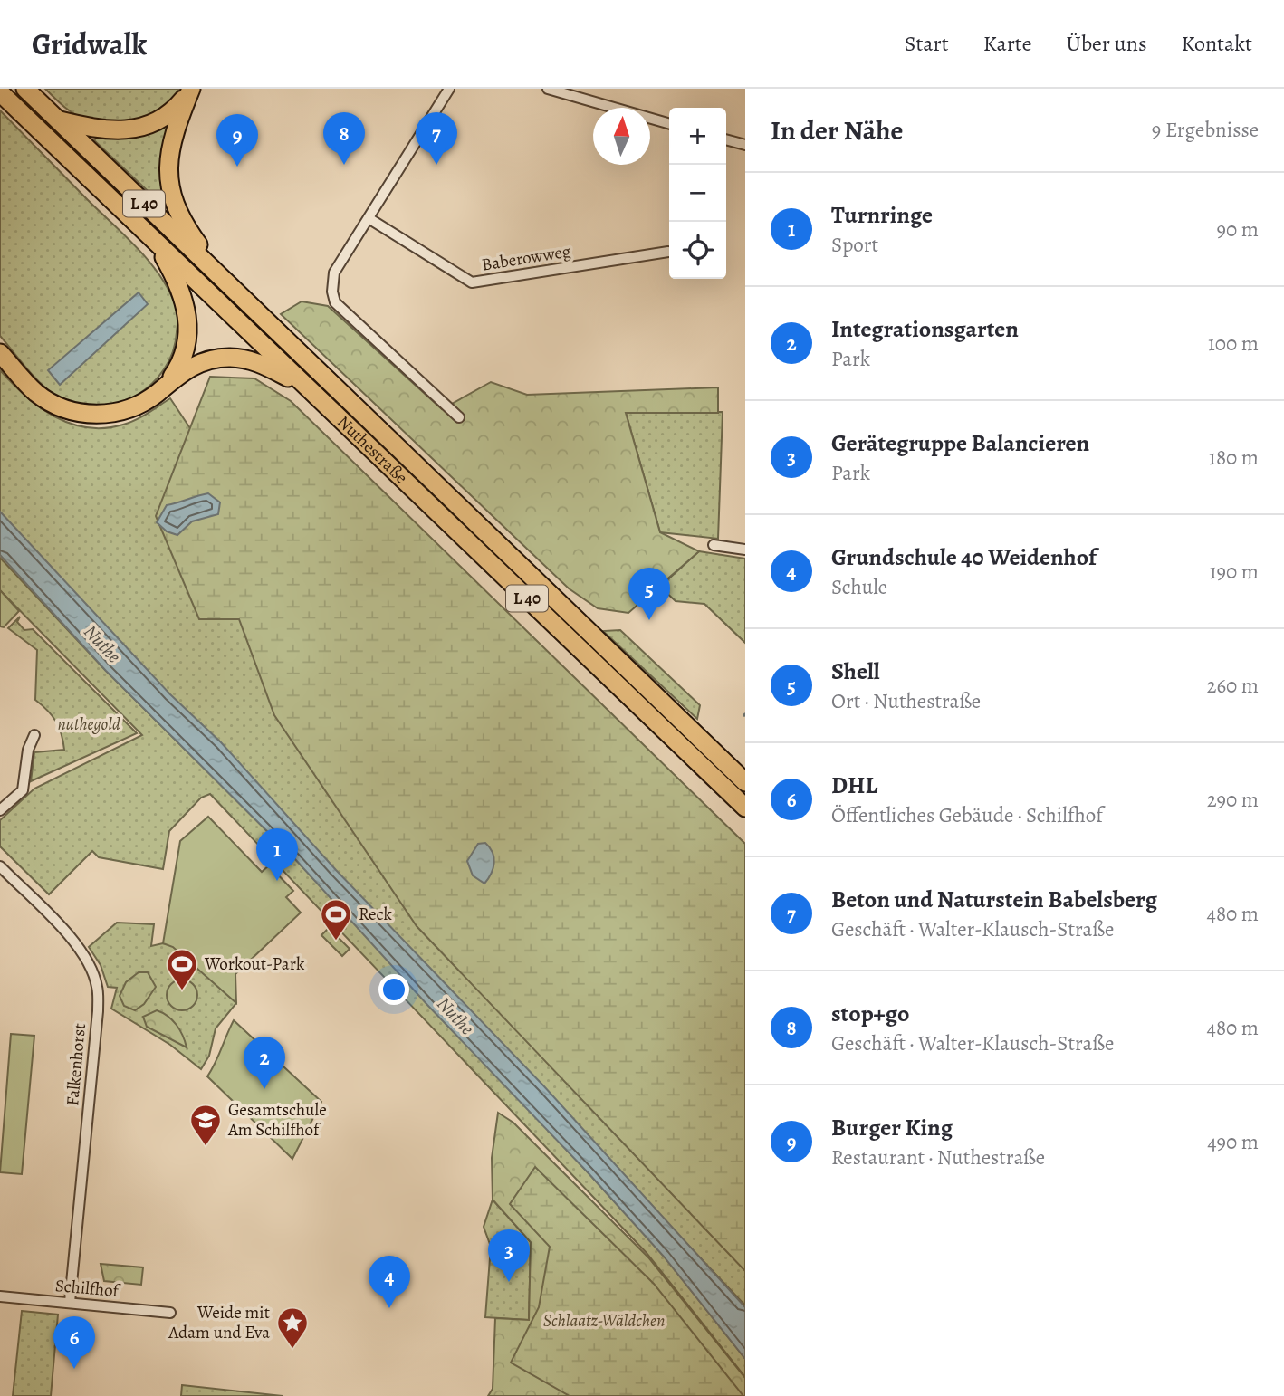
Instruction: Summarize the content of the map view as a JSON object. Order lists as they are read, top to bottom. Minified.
{"streets":{"highway":["L 40","Nuthestraße"],"street":["Baberowweg","Falkenhorst","Schilfhof"]},"crossings":[["Falkenhorst","Schilfhof"]],"water":["Nuthe"],"parks":["nuthegold","Schlaatz-Wäldchen"],"places":{"sports":["Reck","Workout-Park"],"school or university":["Gesamtschule Am Schilfhof"],"place":["Weide mit Adam und Eva"]},"north":"top","page":{"header":"Gridwalk","nav":["Start","Karte","Über uns","Kontakt"],"heading":["In der Nähe","9 Ergebnisse"],"map_buttons":["+","−"],"pins":["7","8","9","5","1","2","3","4","6"],"list":[{"mark":"1","name":"Turnringe","note":"Sport","value":"90 m"},{"mark":"2","name":"Integrationsgarten","note":"Park","value":"100 m"},{"mark":"3","name":"Gerätegruppe Balancieren","note":"Park","value":"180 m"},{"mark":"4","name":"Grundschule 40 Weidenhof","note":"Schule","value":"190 m"},{"mark":"5","name":"Shell","note":"Ort · Nuthestraße","value":"260 m"},{"mark":"6","name":"DHL","note":"Öffentliches Gebäude · Schilfhof","value":"290 m"},{"mark":"7","name":"Beton und Naturstein Babelsberg","note":"Geschäft · Walter-Klausch-Straße","value":"480 m"},{"mark":"8","name":"stop+go","note":"Geschäft · Walter-Klausch-Straße","value":"480 m"},{"mark":"9","name":"Burger King","note":"Restaurant · Nuthestraße","value":"490 m"}]}}
